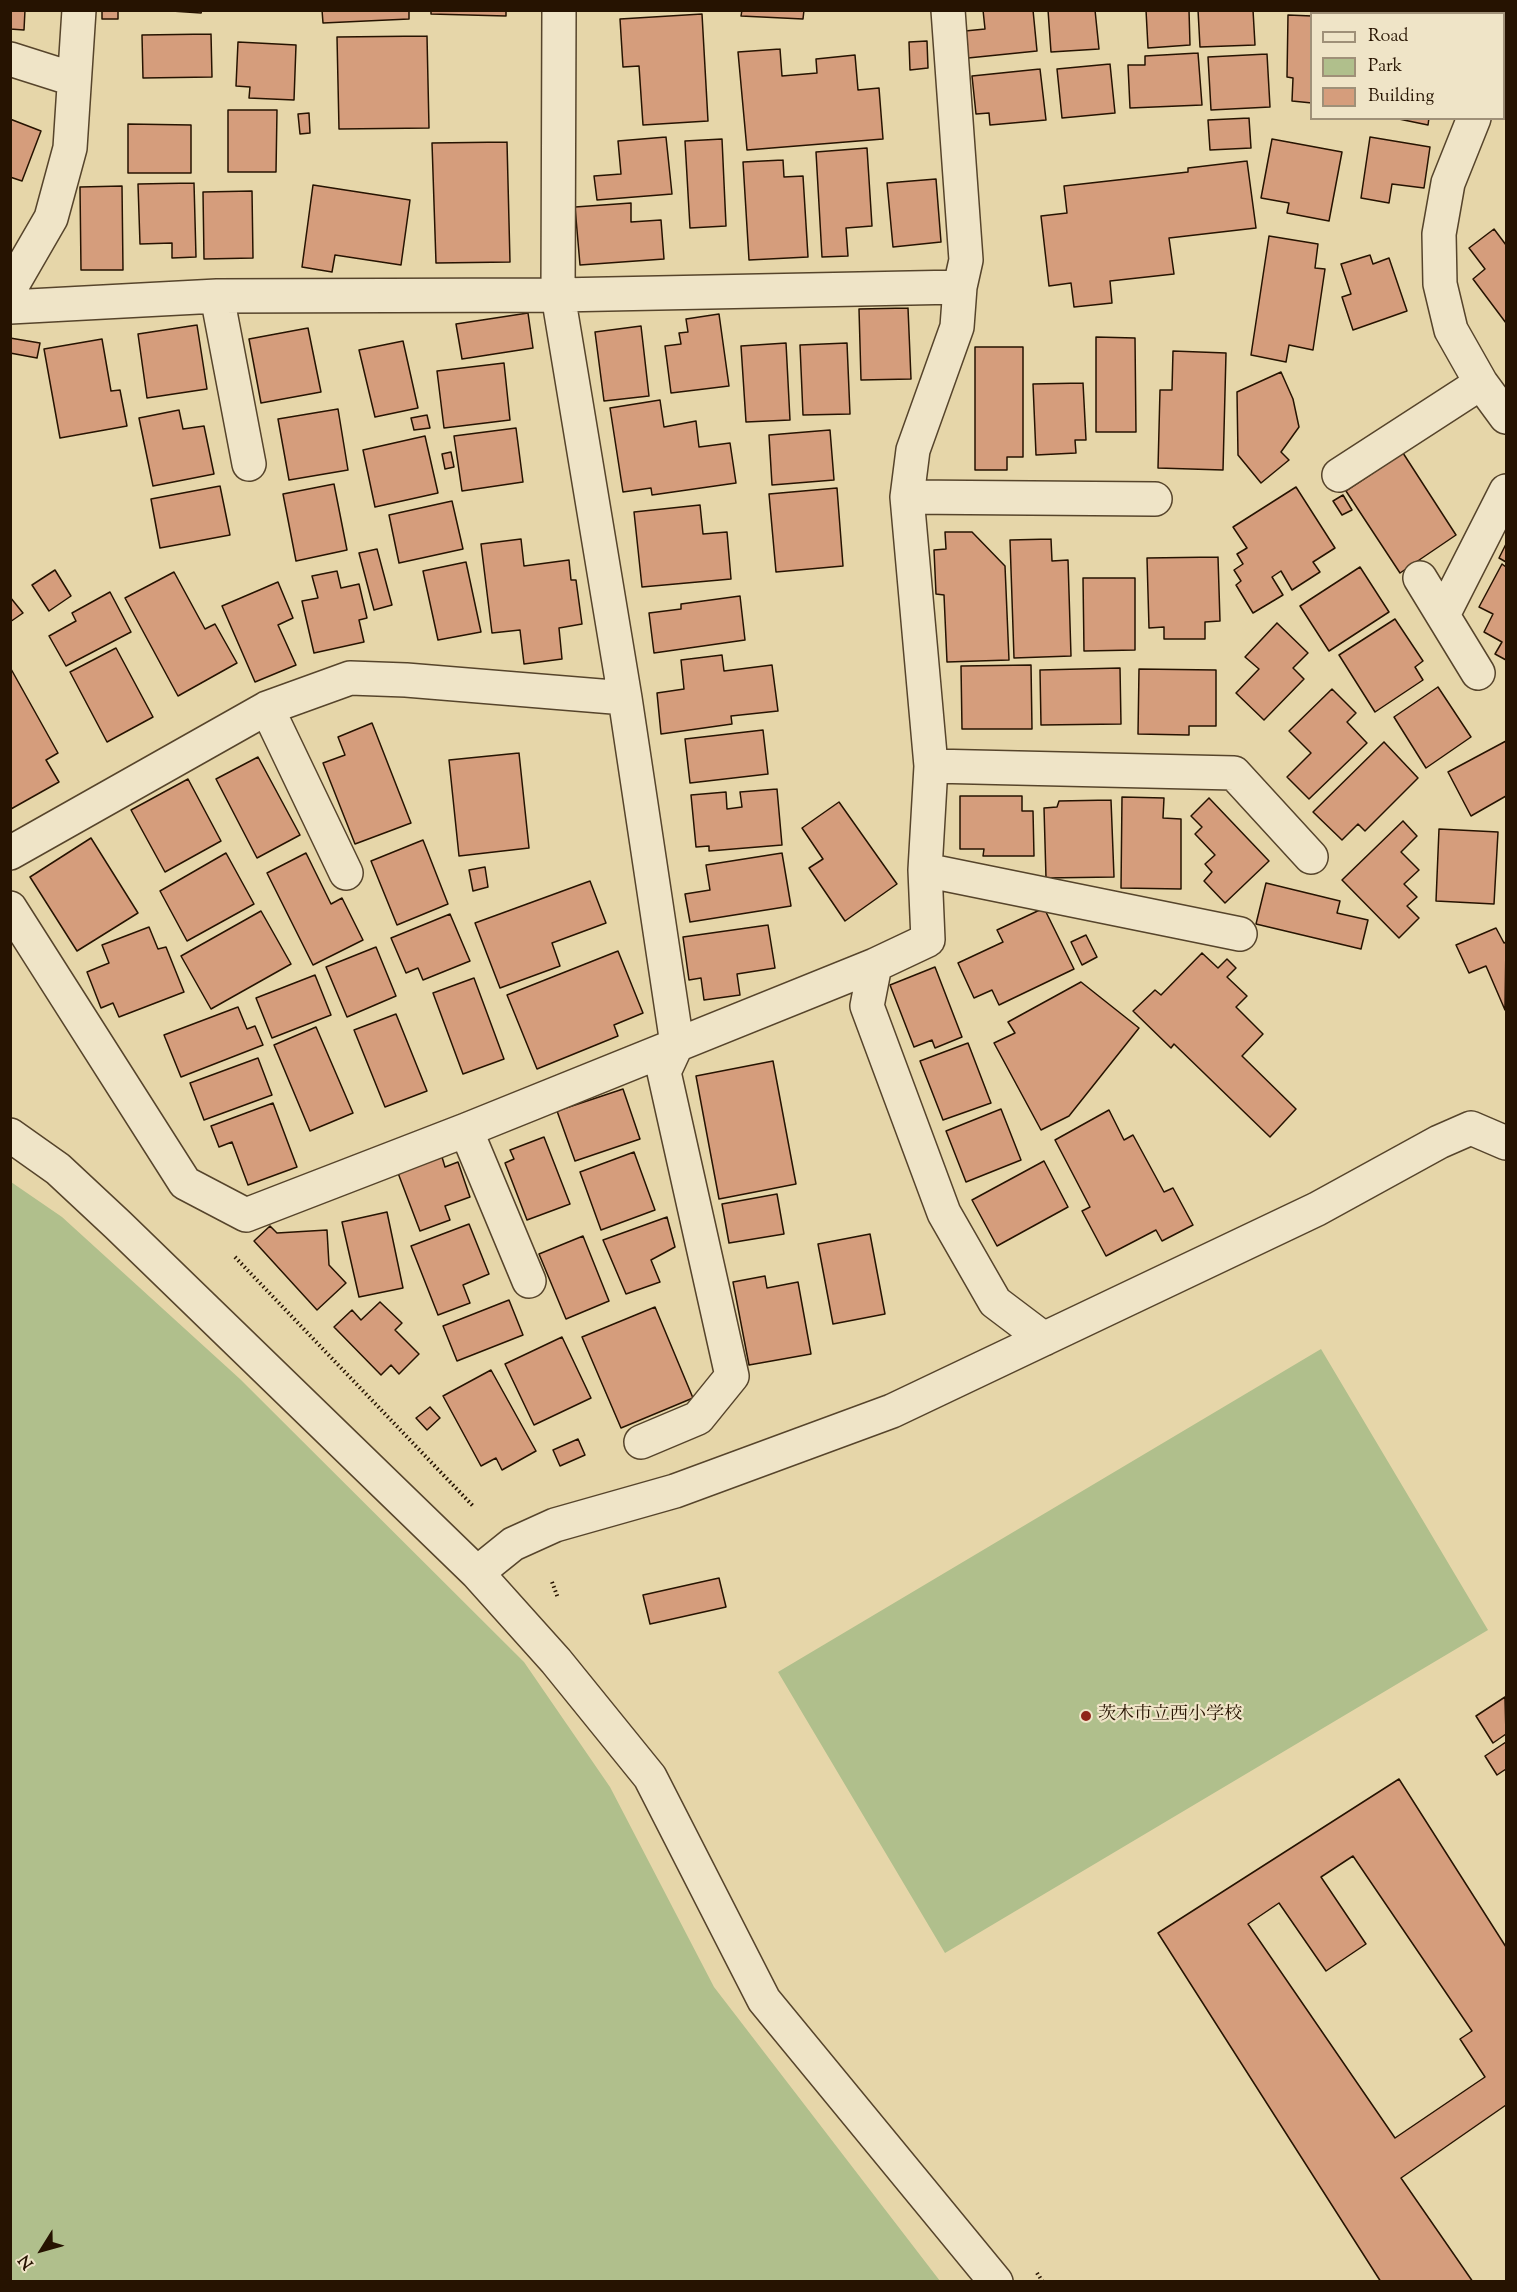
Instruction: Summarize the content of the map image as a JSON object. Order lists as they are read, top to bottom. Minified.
{"places":["茨木市立西小学校"],"legend":["Road","Park","Building"],"north":"bottom left"}
